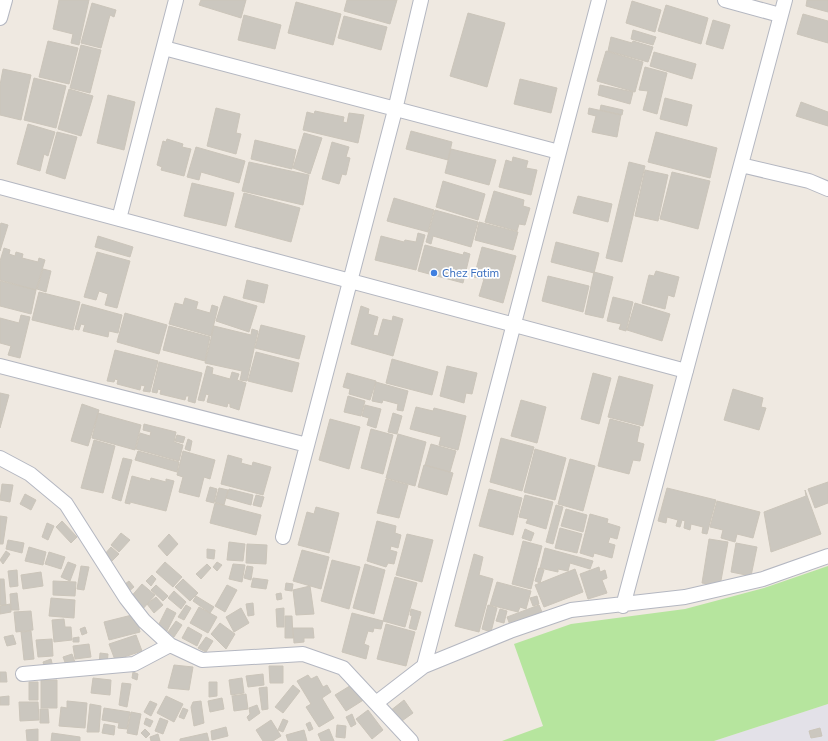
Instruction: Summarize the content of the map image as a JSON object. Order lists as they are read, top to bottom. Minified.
{"places":["Chez Fatim"]}
